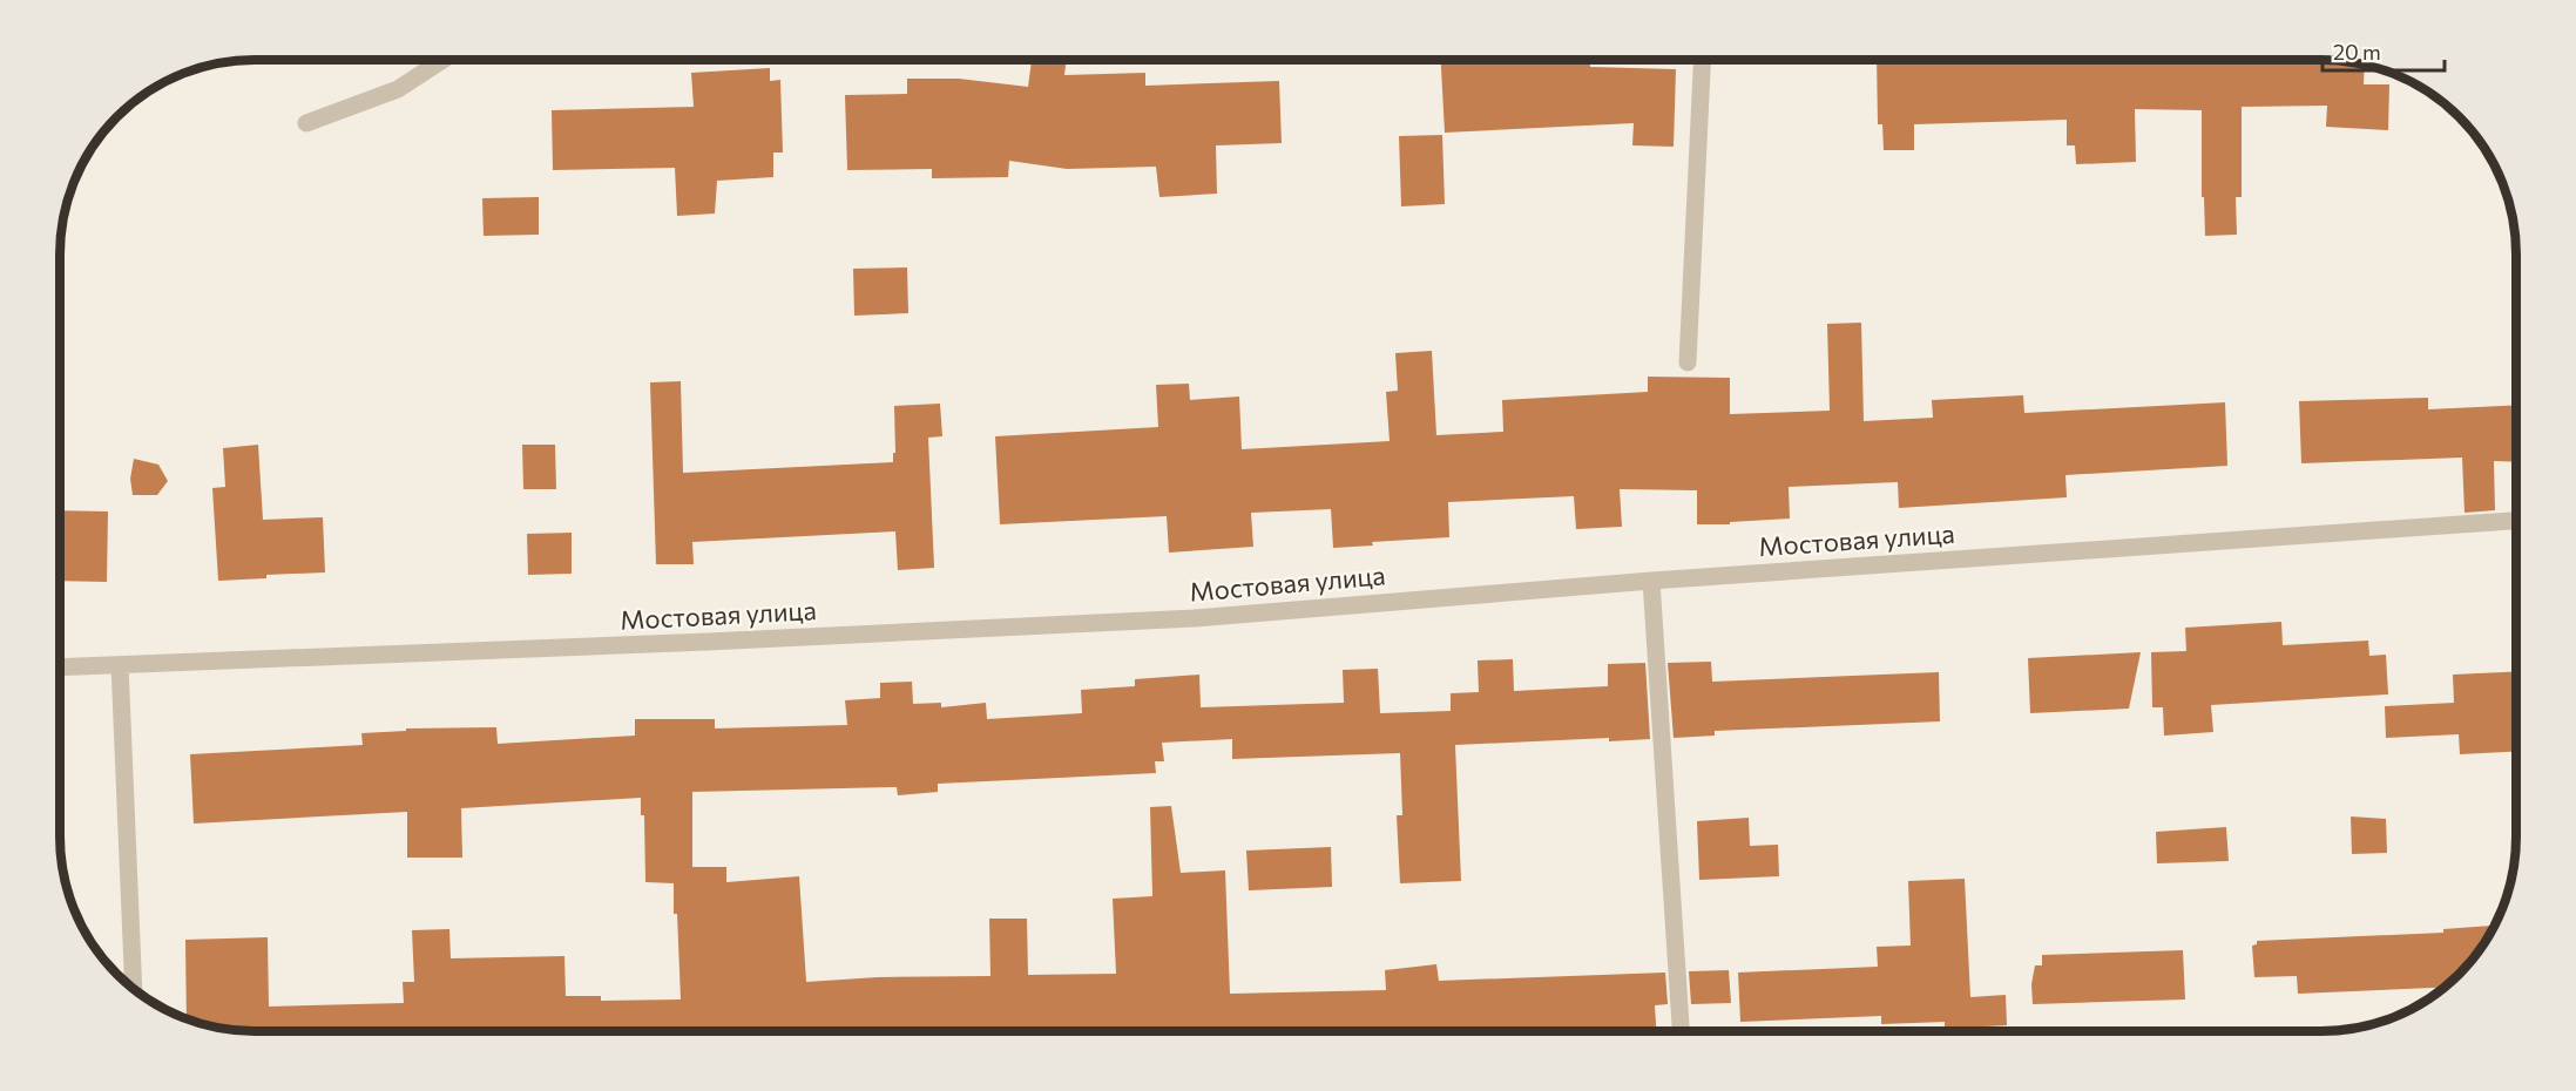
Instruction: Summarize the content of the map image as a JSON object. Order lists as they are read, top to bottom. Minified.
{"streets":{"street":["Мостовая улица"]},"scale_bar":"20 m"}
